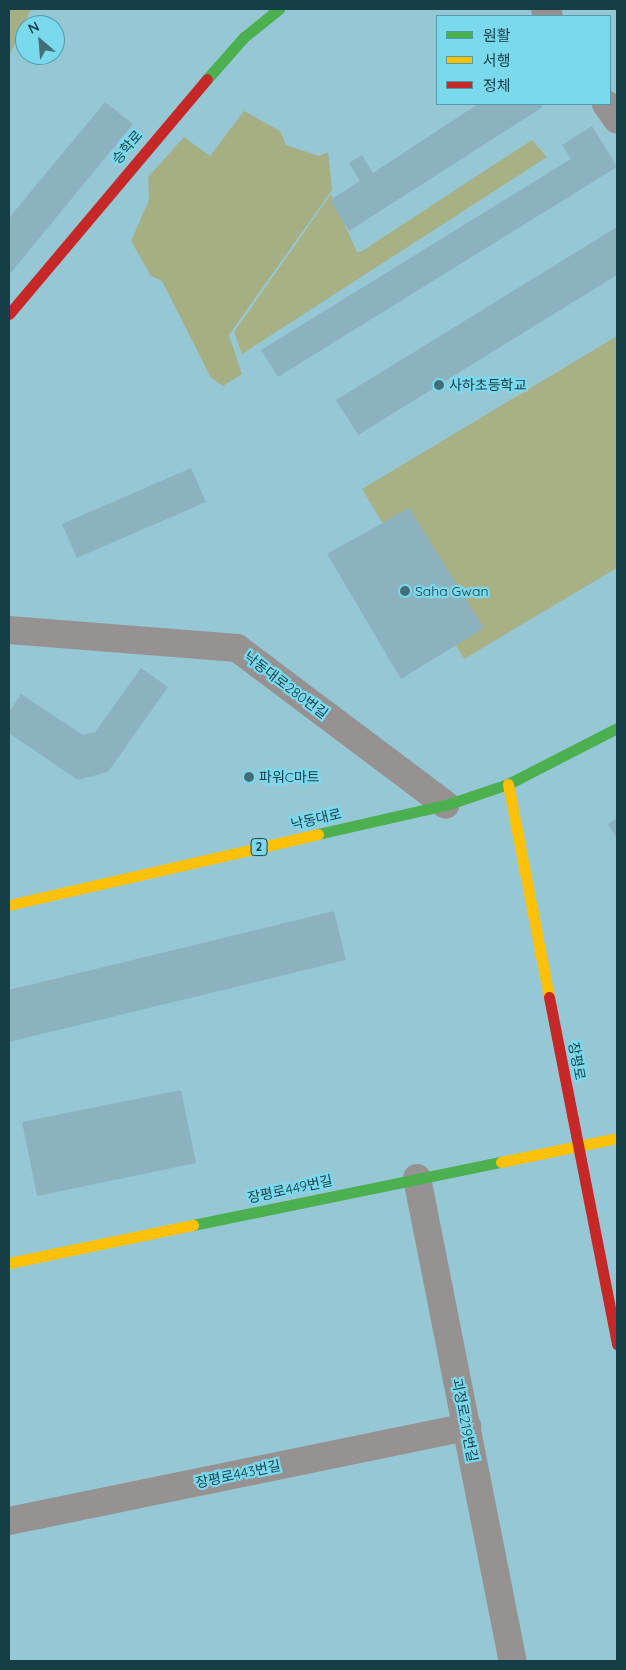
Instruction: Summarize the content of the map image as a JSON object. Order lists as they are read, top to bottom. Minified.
{"streets":{"main road":["승학로","낙동대로","2","장평로","장평로449번길"],"street":["낙동대로280번길","괴정로219번길","장평로443번길"]},"crossings":[["낙동대로280번길","낙동대로"],["낙동대로","장평로"],["장평로","장평로449번길"],["장평로449번길","괴정로219번길"],["괴정로219번길","장평로443번길"]],"places":["사하초등학교","Saha Gwan","파워C마트"],"legend":["원활","서행","정체"],"north":"top left"}
